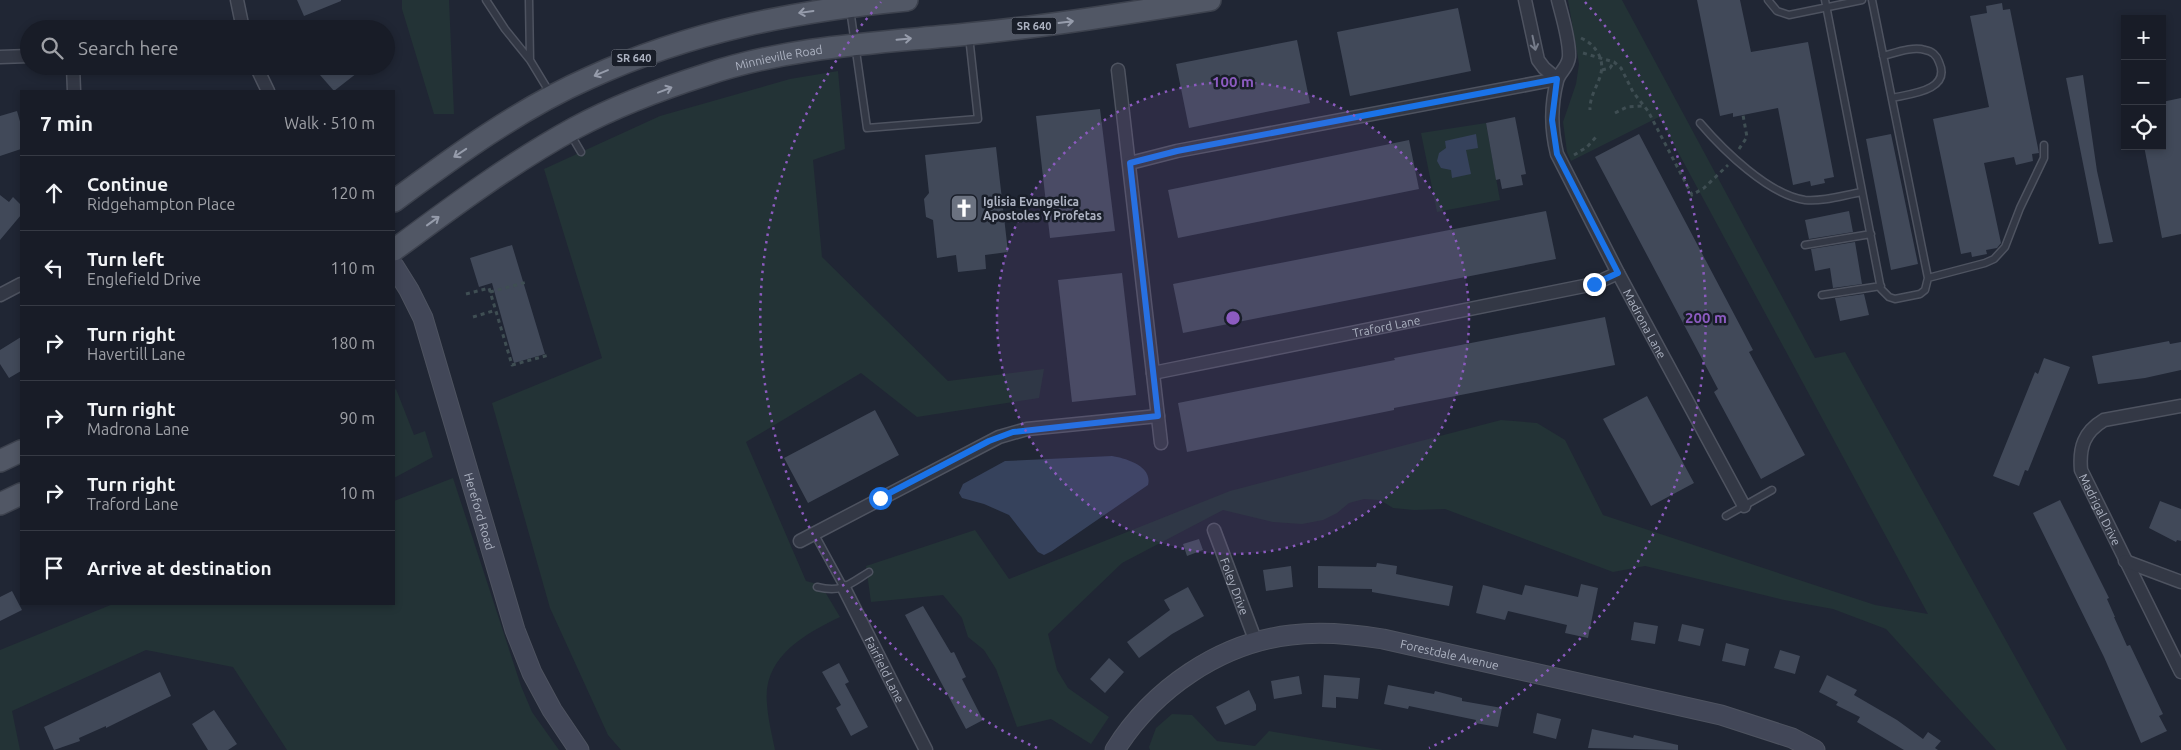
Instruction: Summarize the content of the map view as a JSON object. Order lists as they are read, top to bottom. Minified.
{"streets":{"main road":["SR 640","Minnieville Road"],"street":["Madrona Lane","Traford Lane","Madrigal Drive","Hereford Road","Foley Drive","Forestdale Avenue","Fairfield Lane"]},"crossings":[["Madrona Lane","Traford Lane"],["Foley Drive","Forestdale Avenue"]],"places":{"church":["Iglisia Evangelica Apostoles Y Profetas"]},"page":{"map_buttons":["+","−"],"search":"Search here","heading":["7 min","Walk · 510 m"],"list":[["Continue","Ridgehampton Place","120 m"],["Turn left","Englefield Drive","110 m"],["Turn right","Havertill Lane","180 m"],["Turn right","Madrona Lane","90 m"],["Turn right","Traford Lane","10 m"],"Arrive at destination"]},"rings":["100 m","200 m"]}
